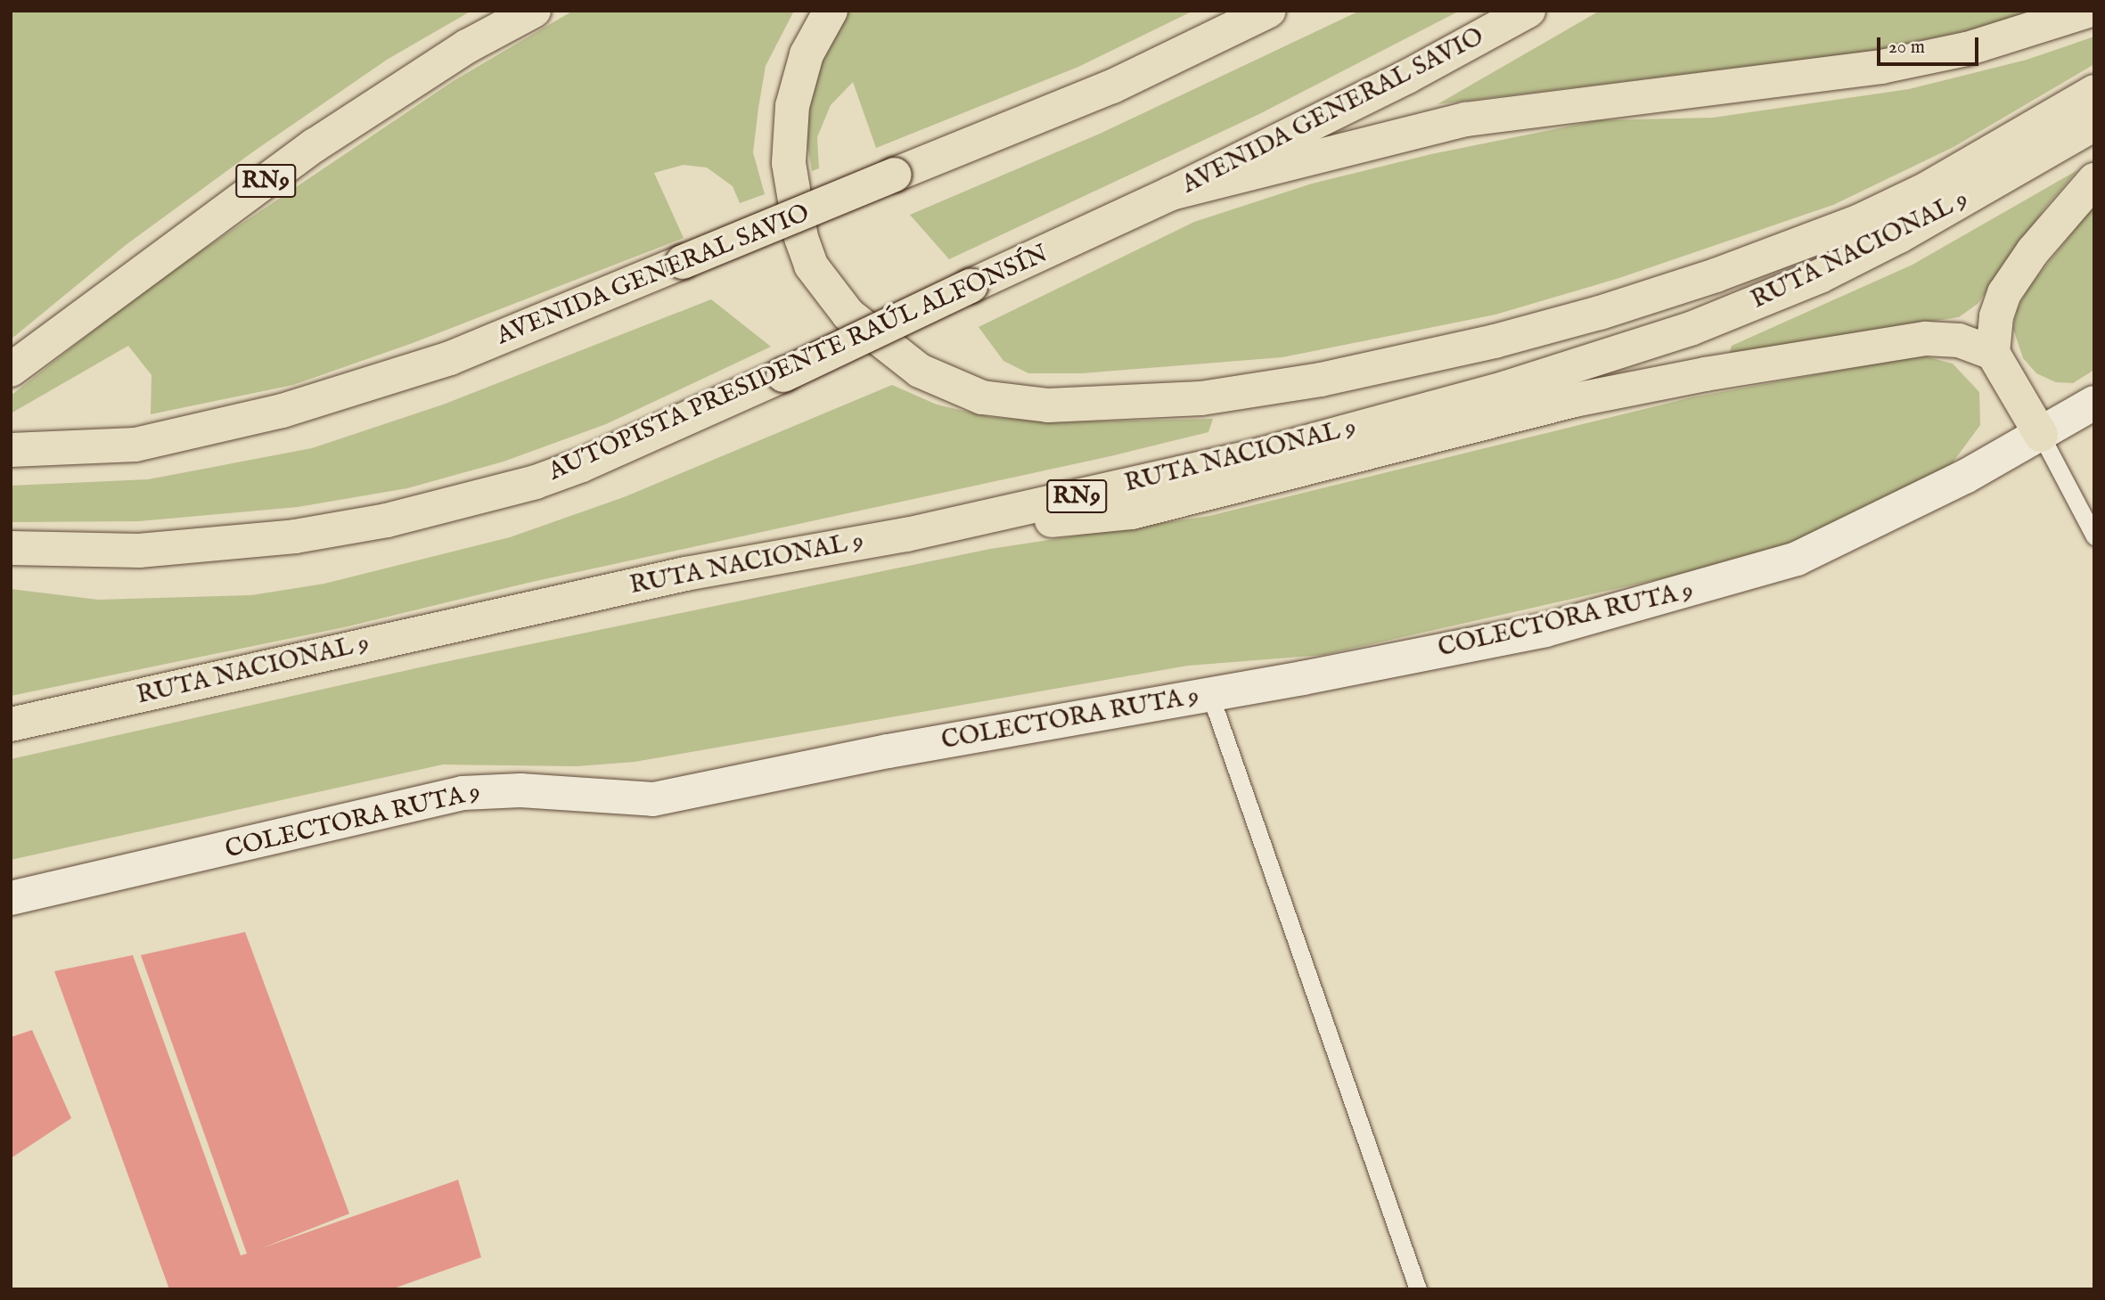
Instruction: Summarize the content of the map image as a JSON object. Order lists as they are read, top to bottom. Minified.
{"streets":{"highway":["AVENIDA GENERAL SAVIO","RN9","RUTA NACIONAL 9","AUTOPISTA PRESIDENTE RAÚL ALFONSÍN"],"street":["COLECTORA RUTA 9"]},"crossings":[["AVENIDA GENERAL SAVIO","AUTOPISTA PRESIDENTE RAÚL ALFONSÍN"]],"scale_bar":"20 m"}
